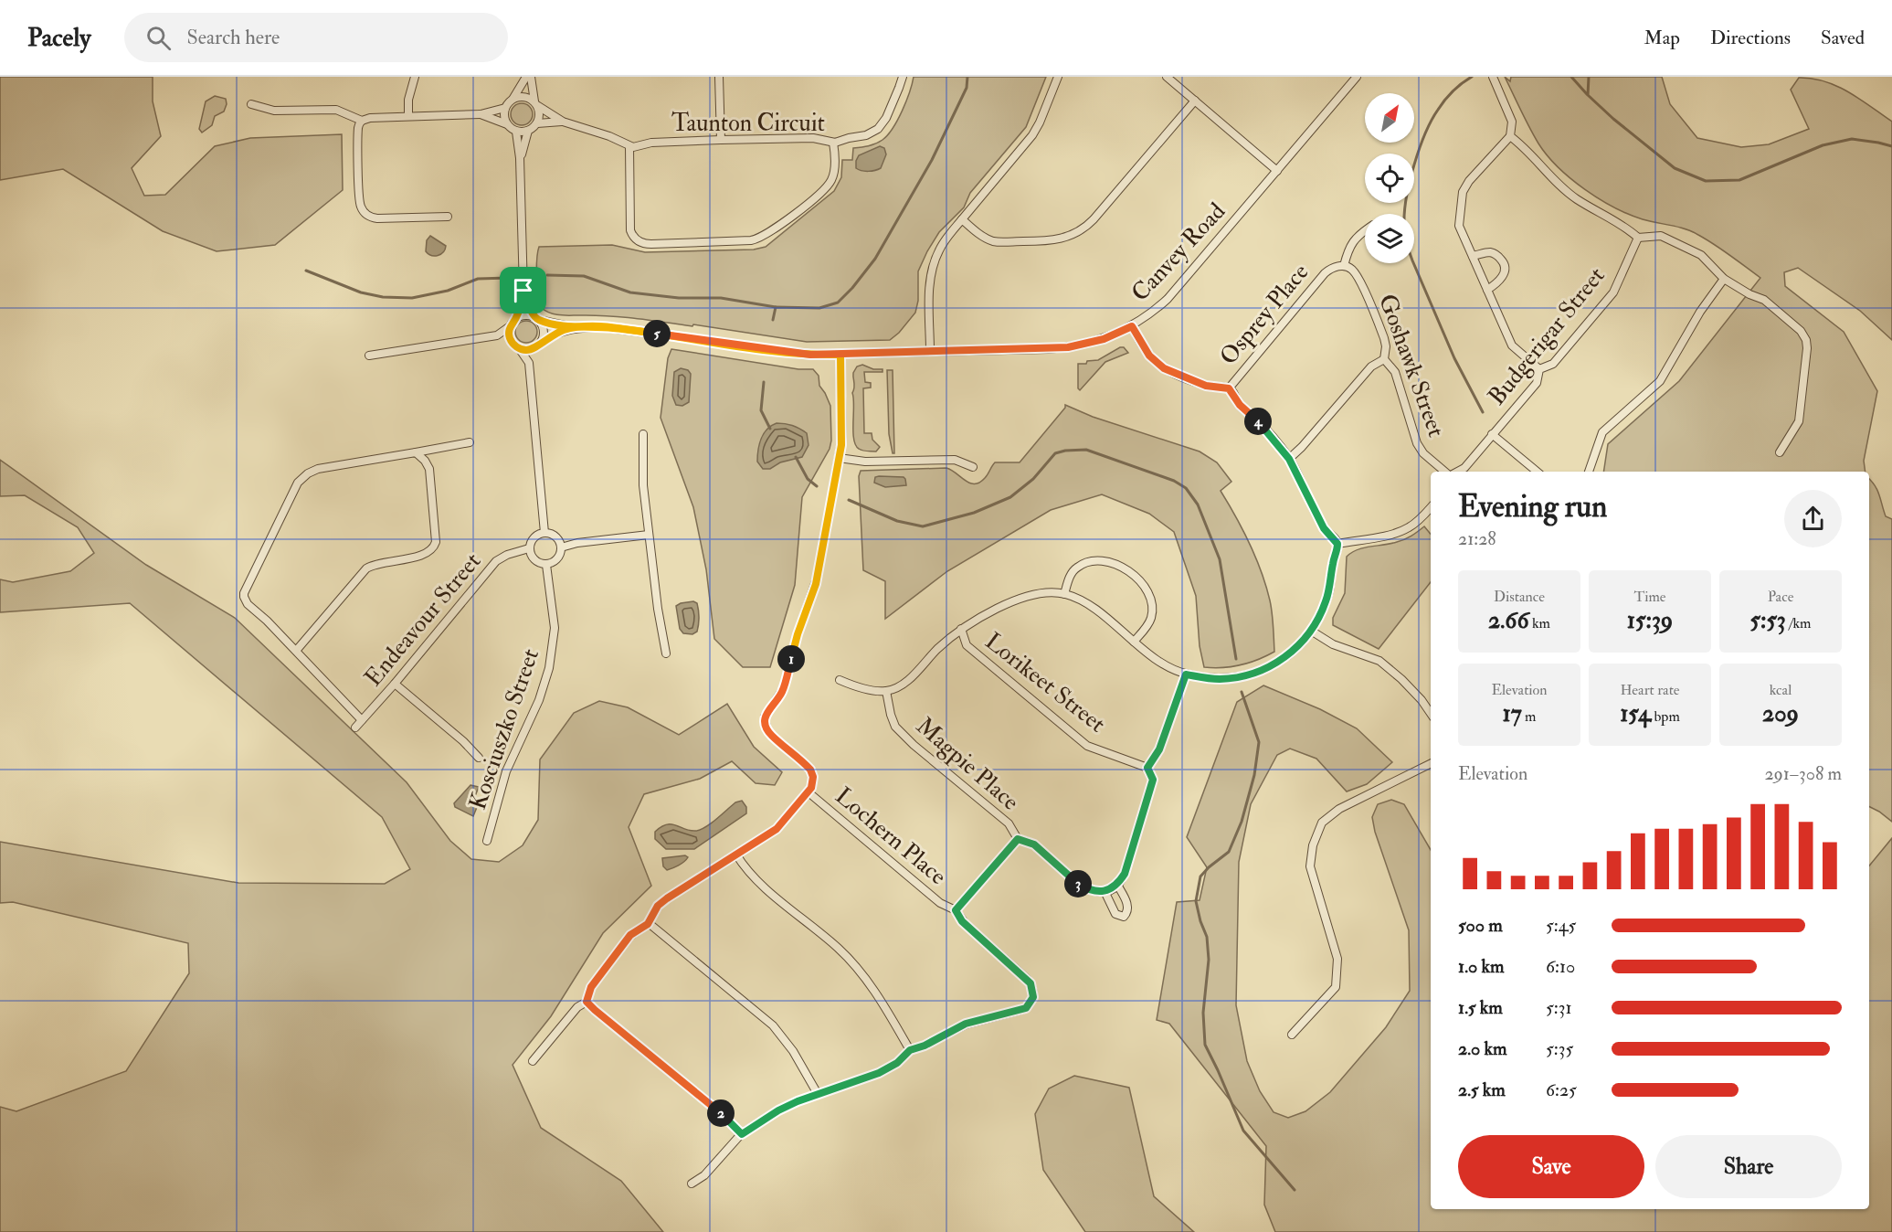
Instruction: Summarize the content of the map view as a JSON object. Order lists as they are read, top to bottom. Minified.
{"streets":{"street":["Taunton Circuit","Canvey Road","Osprey Place","Budgerigar Street","Goshawk Street","Endeavour Street","Lorikeet Street","Kosciuszko Street","Magpie Place","Lochern Place"]},"crossings":[["Osprey Place","Goshawk Street"],["Endeavour Street","Kosciuszko Street"]],"north":"top right","page":{"header":"Pacely","search":"Search here","nav":["Map","Directions","Saved"],"pins":["5","4","1","3","2"],"heading":["Evening run","21:28"],"stats":[["Distance","2.66 km"],["Time","15:39"],["Pace","5:53 /km"],["Elevation","17 m"],["Heart rate","154 bpm"],["kcal","209"]],"chart":["Elevation","291–308 m"],"list":[{"name":"500 m","note":"5:45"},{"name":"1.0 km","note":"6:10"},{"name":"1.5 km","note":"5:31"},{"name":"2.0 km","note":"5:35"},{"name":"2.5 km","note":"6:25"}],"buttons":["Save","Share"]}}
